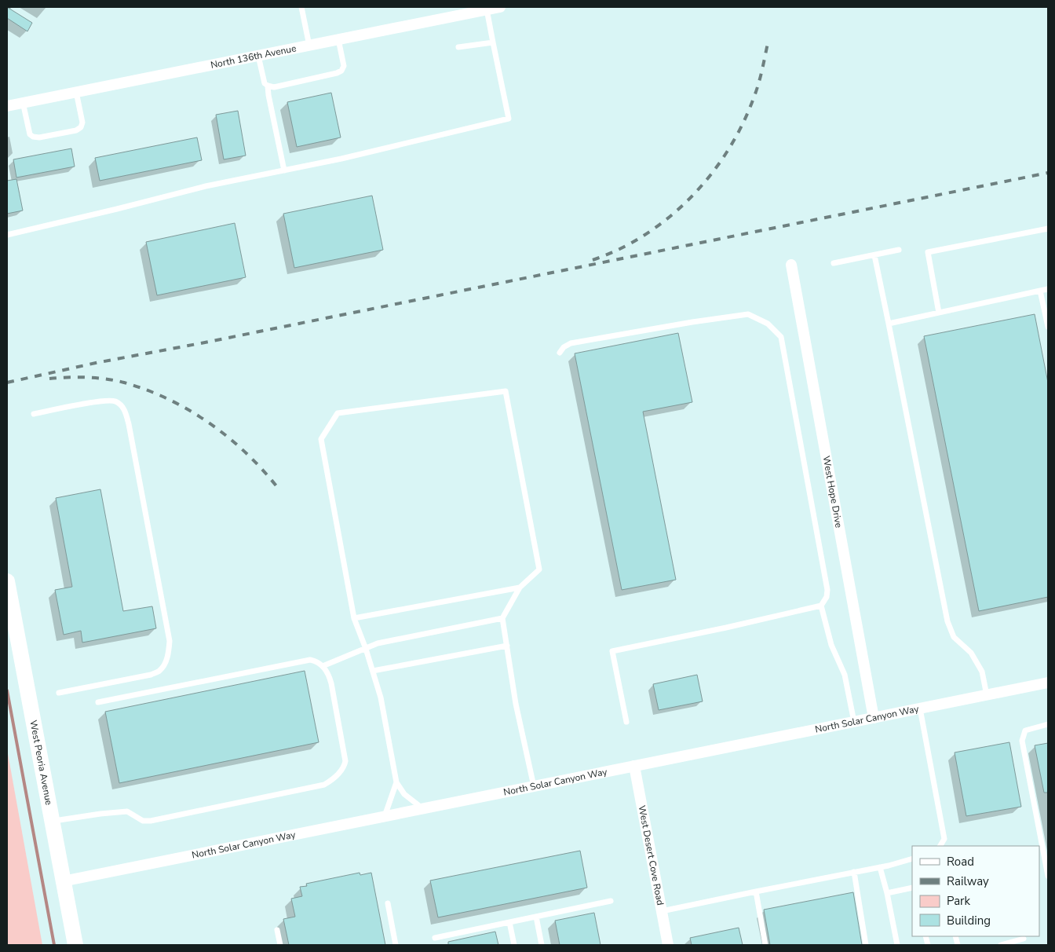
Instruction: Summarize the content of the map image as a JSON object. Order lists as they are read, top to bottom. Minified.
{"streets":{"main road":["West Peoria Avenue"],"street":["North 136th Avenue","West Hope Drive","North Solar Canyon Way","West Desert Cove Road"]},"crossings":[["West Hope Drive","North Solar Canyon Way"],["North Solar Canyon Way","West Peoria Avenue"],["North Solar Canyon Way","West Desert Cove Road"]],"legend":["Road","Railway","Park","Building"]}
